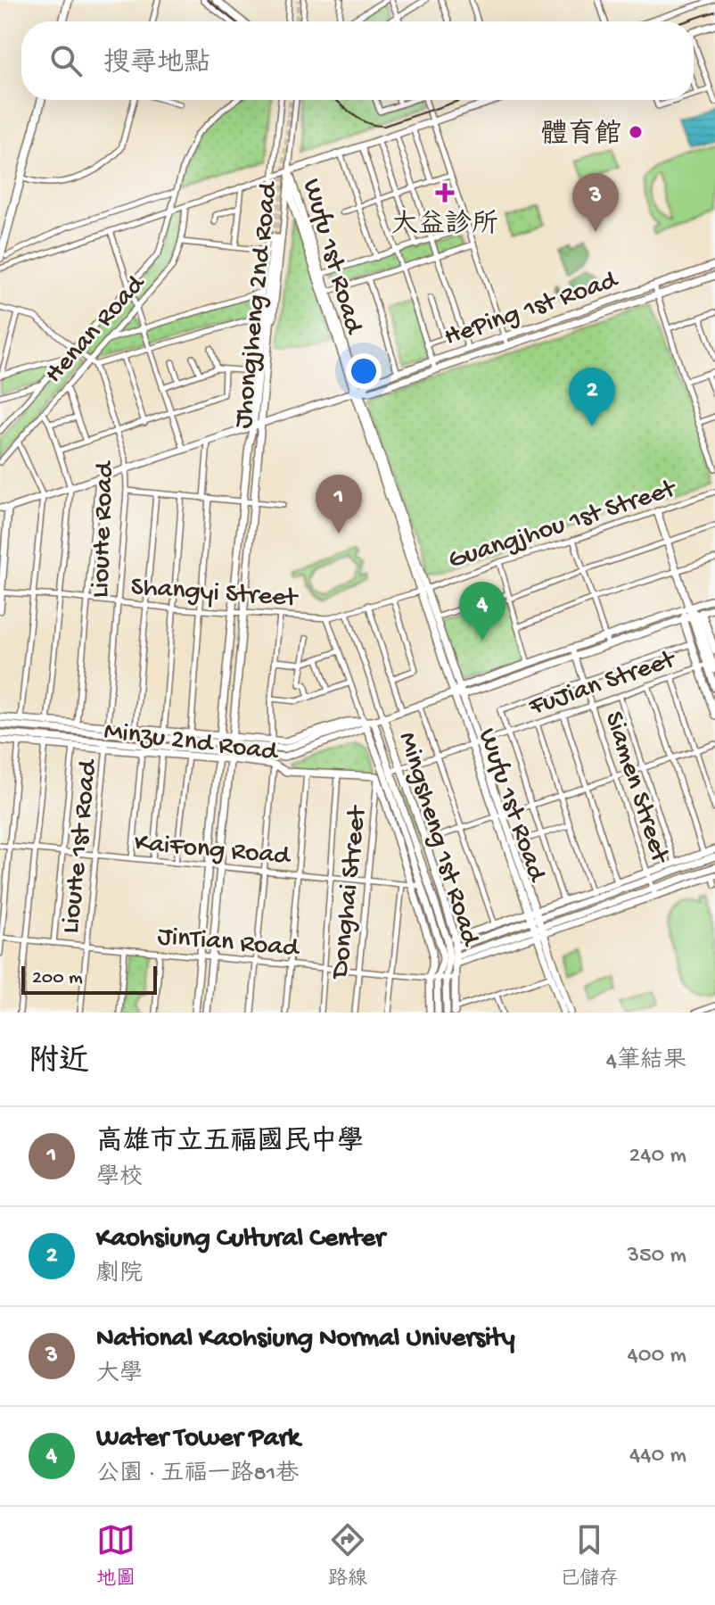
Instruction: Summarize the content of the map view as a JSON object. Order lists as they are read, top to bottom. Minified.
{"streets":{"street":["Wufu 1st Road","Jhongjheng 2nd Road","HePing 1st Road","Henan Road","Guangjhou 1st Street","LiouHe Road","Shangyi Street","FuJian Street","Minzu 2nd Road","Siamen Street","Mingsheng 1st Road","LiouHe 1st Road","KaiFong Road","Donghai Street","JinTian Road"]},"crossings":[["Wufu 1st Road","Jhongjheng 2nd Road"],["Wufu 1st Road","HePing 1st Road"],["Wufu 1st Road","Guangjhou 1st Street"],["Wufu 1st Road","Shangyi Street"],["Wufu 1st Road","FuJian Street"],["Jhongjheng 2nd Road","HePing 1st Road"],["Jhongjheng 2nd Road","Shangyi Street"],["Jhongjheng 2nd Road","Minzu 2nd Road"],["Jhongjheng 2nd Road","KaiFong Road"],["Jhongjheng 2nd Road","JinTian Road"],["Henan Road","LiouHe Road"],["Guangjhou 1st Street","Shangyi Street"],["LiouHe Road","Shangyi Street"],["LiouHe Road","Minzu 2nd Road"],["LiouHe Road","LiouHe 1st Road"],["FuJian Street","Minzu 2nd Road"],["FuJian Street","Siamen Street"],["FuJian Street","Mingsheng 1st Road"],["FuJian Street","Donghai Street"],["Minzu 2nd Road","LiouHe 1st Road"],["Minzu 2nd Road","Donghai Street"],["Mingsheng 1st Road","JinTian Road"],["LiouHe 1st Road","KaiFong Road"],["LiouHe 1st Road","JinTian Road"],["KaiFong Road","Donghai Street"],["Donghai Street","JinTian Road"]],"places":{"other":["體育館"],"health":["大益診所"]},"scale_bar":"200 m","page":{"search":"搜尋地點","pins":["3","2","1","4"],"scale":"200 m","heading":["附近","4筆結果"],"list":[{"mark":"1","name":"高雄市立五福國民中學","note":"學校","value":"240 m"},{"mark":"2","name":"Kaohsiung Cultural Center","note":"劇院","value":"350 m"},{"mark":"3","name":"National Kaohsiung Normal University","note":"大學","value":"400 m"},{"mark":"4","name":"Water Tower Park","note":"公園 · 五福一路81巷","value":"440 m"}],"nav":["地圖","路線","已儲存"]}}
